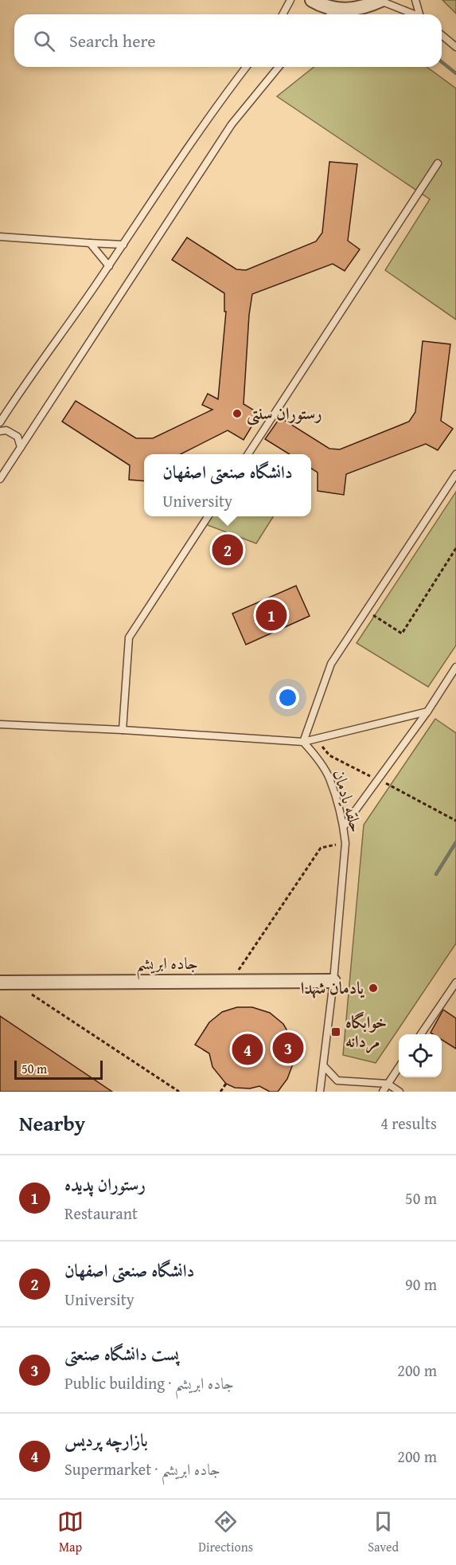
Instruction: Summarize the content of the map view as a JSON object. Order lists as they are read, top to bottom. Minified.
{"streets":{"street":["جاده ابریشم"],"lane":["حلقه یادمان"]},"crossings":[["حلقه یادمان","جاده ابریشم"]],"places":{"other":["رستوران سنتی","یادمان شهدا"],"transit":["خوابگاه مردانه"]},"scale_bar":"50 m","page":{"search":"Search here","popup":["دانشگاه صنعتی اصفهان","University"],"pins":["2","1","3","4"],"scale":"50 m","heading":["Nearby","4 results"],"list":[{"mark":"1","name":"رستوران پدیده","note":"Restaurant","value":"50 m"},{"mark":"2","name":"دانشگاه صنعتی اصفهان","note":"University","value":"90 m"},{"mark":"3","name":"پست دانشگاه صنعتی","note":"Public building · جاده ابریشم","value":"200 m"},{"mark":"4","name":"بازارچه پردیس","note":"Supermarket · جاده ابریشم","value":"200 m"}],"nav":["Map","Directions","Saved"]}}
